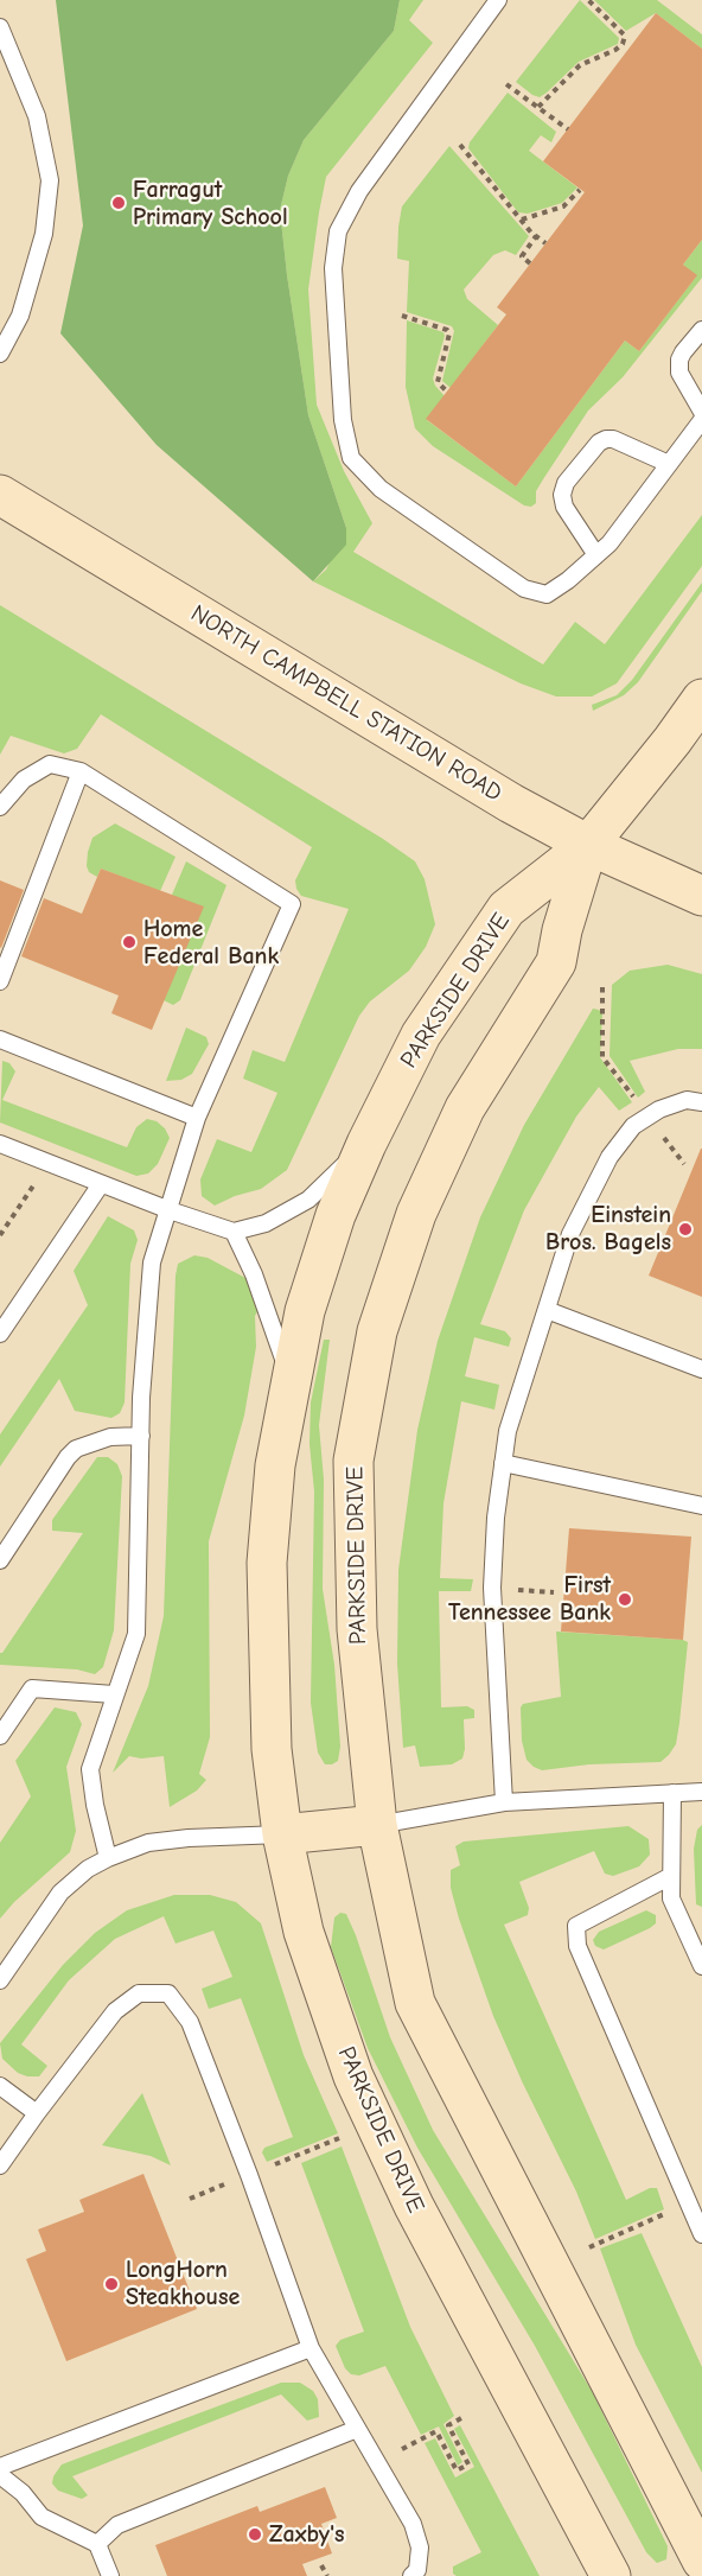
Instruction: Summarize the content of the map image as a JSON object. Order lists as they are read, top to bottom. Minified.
{"streets":{"street":["NORTH CAMPBELL STATION ROAD","PARKSIDE DRIVE"]},"crossings":[["NORTH CAMPBELL STATION ROAD","PARKSIDE DRIVE"]],"places":["Farragut Primary School","Home Federal Bank","Einstein Bros. Bagels","First Tennessee Bank","LongHorn Steakhouse","Zaxby's"]}
